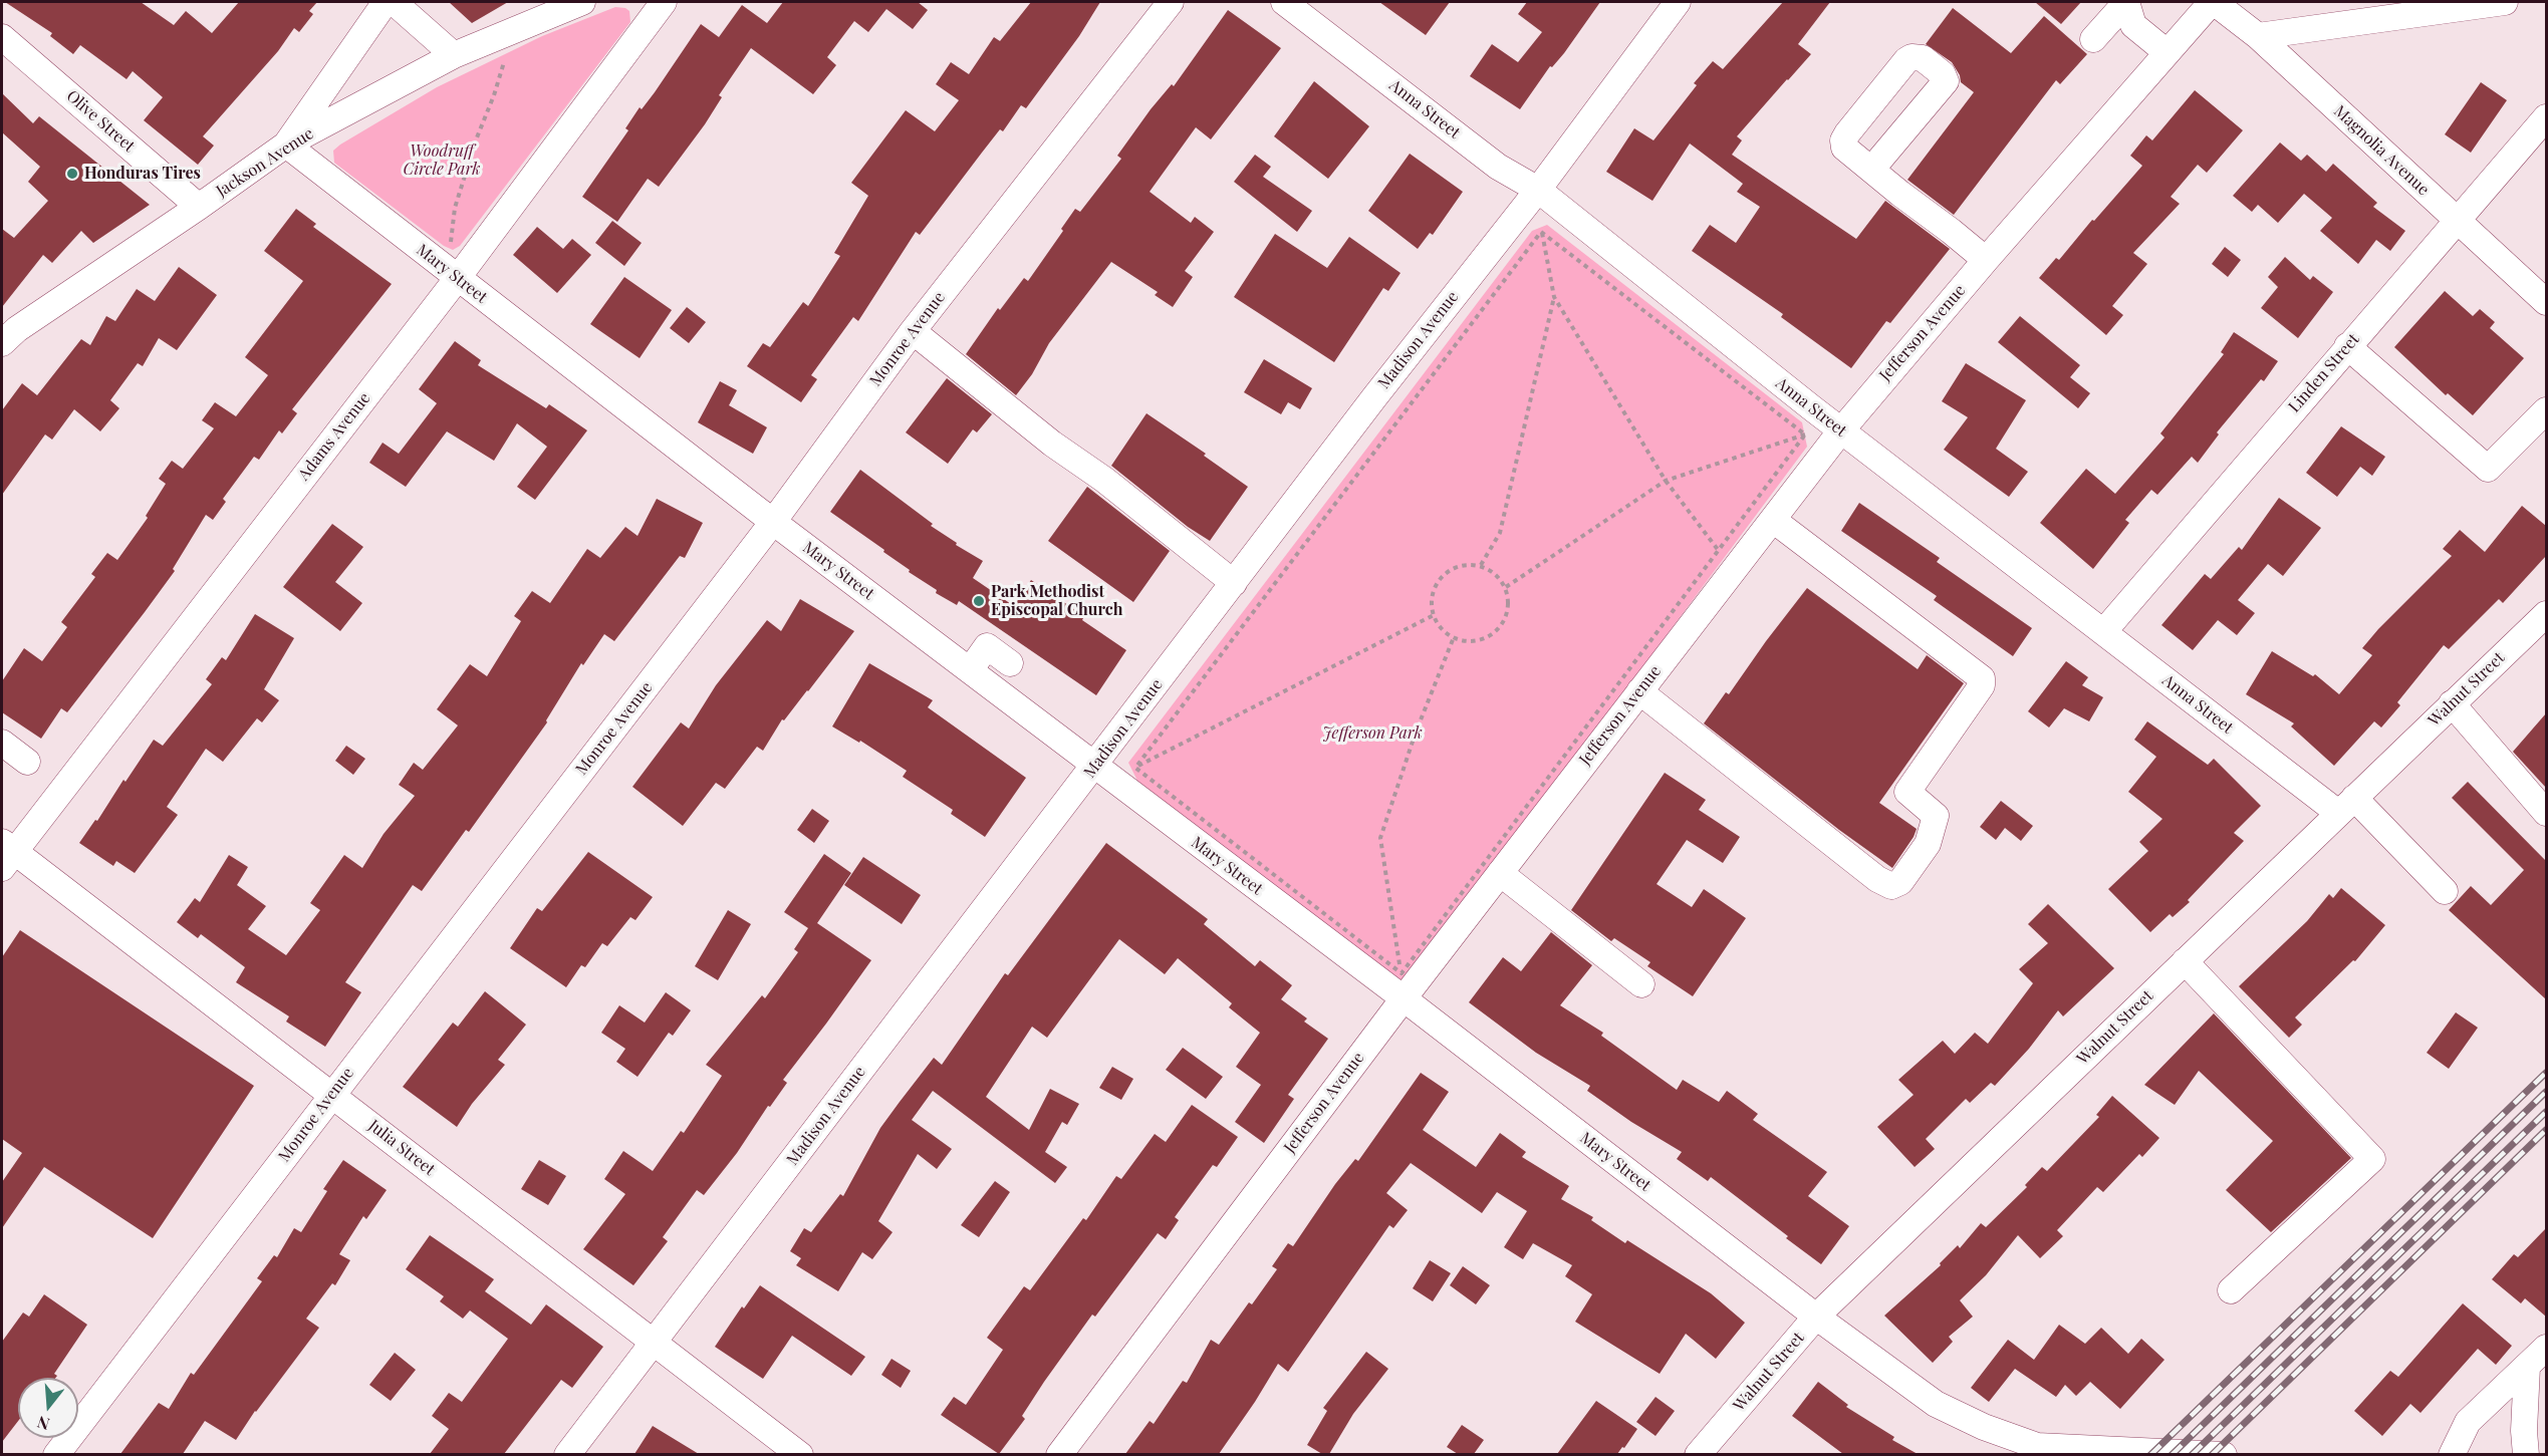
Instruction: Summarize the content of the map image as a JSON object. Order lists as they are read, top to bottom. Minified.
{"streets":{"street":["Anna Street","Olive Street","Magnolia Avenue","Jackson Avenue","Mary Street","Jefferson Avenue","Monroe Avenue","Madison Avenue","Linden Street","Adams Avenue","Walnut Street","Julia Street"]},"crossings":[["Anna Street","Jefferson Avenue"],["Anna Street","Madison Avenue"],["Anna Street","Linden Street"],["Anna Street","Walnut Street"],["Olive Street","Jackson Avenue"],["Magnolia Avenue","Jefferson Avenue"],["Magnolia Avenue","Linden Street"],["Jackson Avenue","Mary Street"],["Mary Street","Jefferson Avenue"],["Mary Street","Monroe Avenue"],["Mary Street","Madison Avenue"],["Mary Street","Adams Avenue"],["Mary Street","Walnut Street"],["Monroe Avenue","Julia Street"],["Madison Avenue","Julia Street"],["Adams Avenue","Julia Street"]],"parks":["Woodruff Circle Park","Jefferson Park"],"places":["Honduras Tires","Park Methodist Episcopal Church"],"north":"bottom"}
